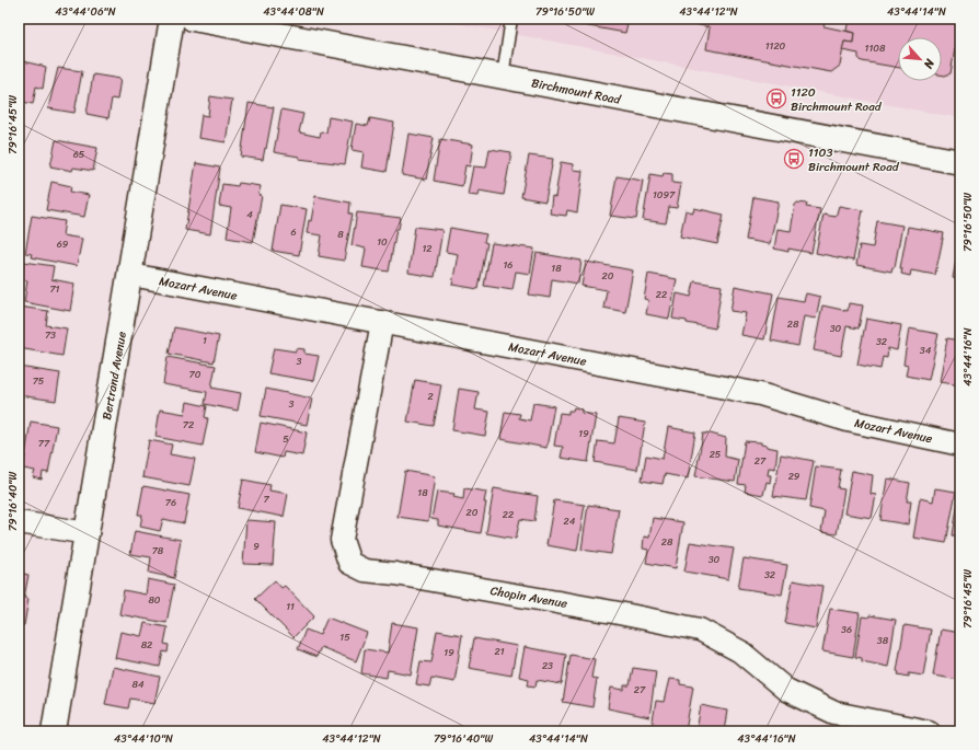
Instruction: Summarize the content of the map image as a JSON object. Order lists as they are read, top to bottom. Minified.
{"streets":{"main road":["Birchmount Road","Bertrand Avenue"],"street":["Mozart Avenue","Chopin Avenue"]},"crossings":[["Mozart Avenue","Bertrand Avenue"],["Mozart Avenue","Chopin Avenue"]],"places":{"bus stop":["1120 Birchmount Road","1103 Birchmount Road"]},"house_numbers":["1120","1108","65","1097","4","6","8","10","69","12","16","18","20","71","22","28","30","73","1","32","34","3","70","75","2","3","72","19","5","77","25","27","29","18","7","76","20","22","24","28","9","78","30","32","80","11","36","15","38","82","21","19","23","84","27"],"north":"bottom right","coordinates":["43°44'06\"N","43°44'08\"N","79°16'50\"W","43°44'12\"N","43°44'14\"N","79°16'45\"W","43°44'16\"N","79°16'40\"W","43°44'10\"N"]}
